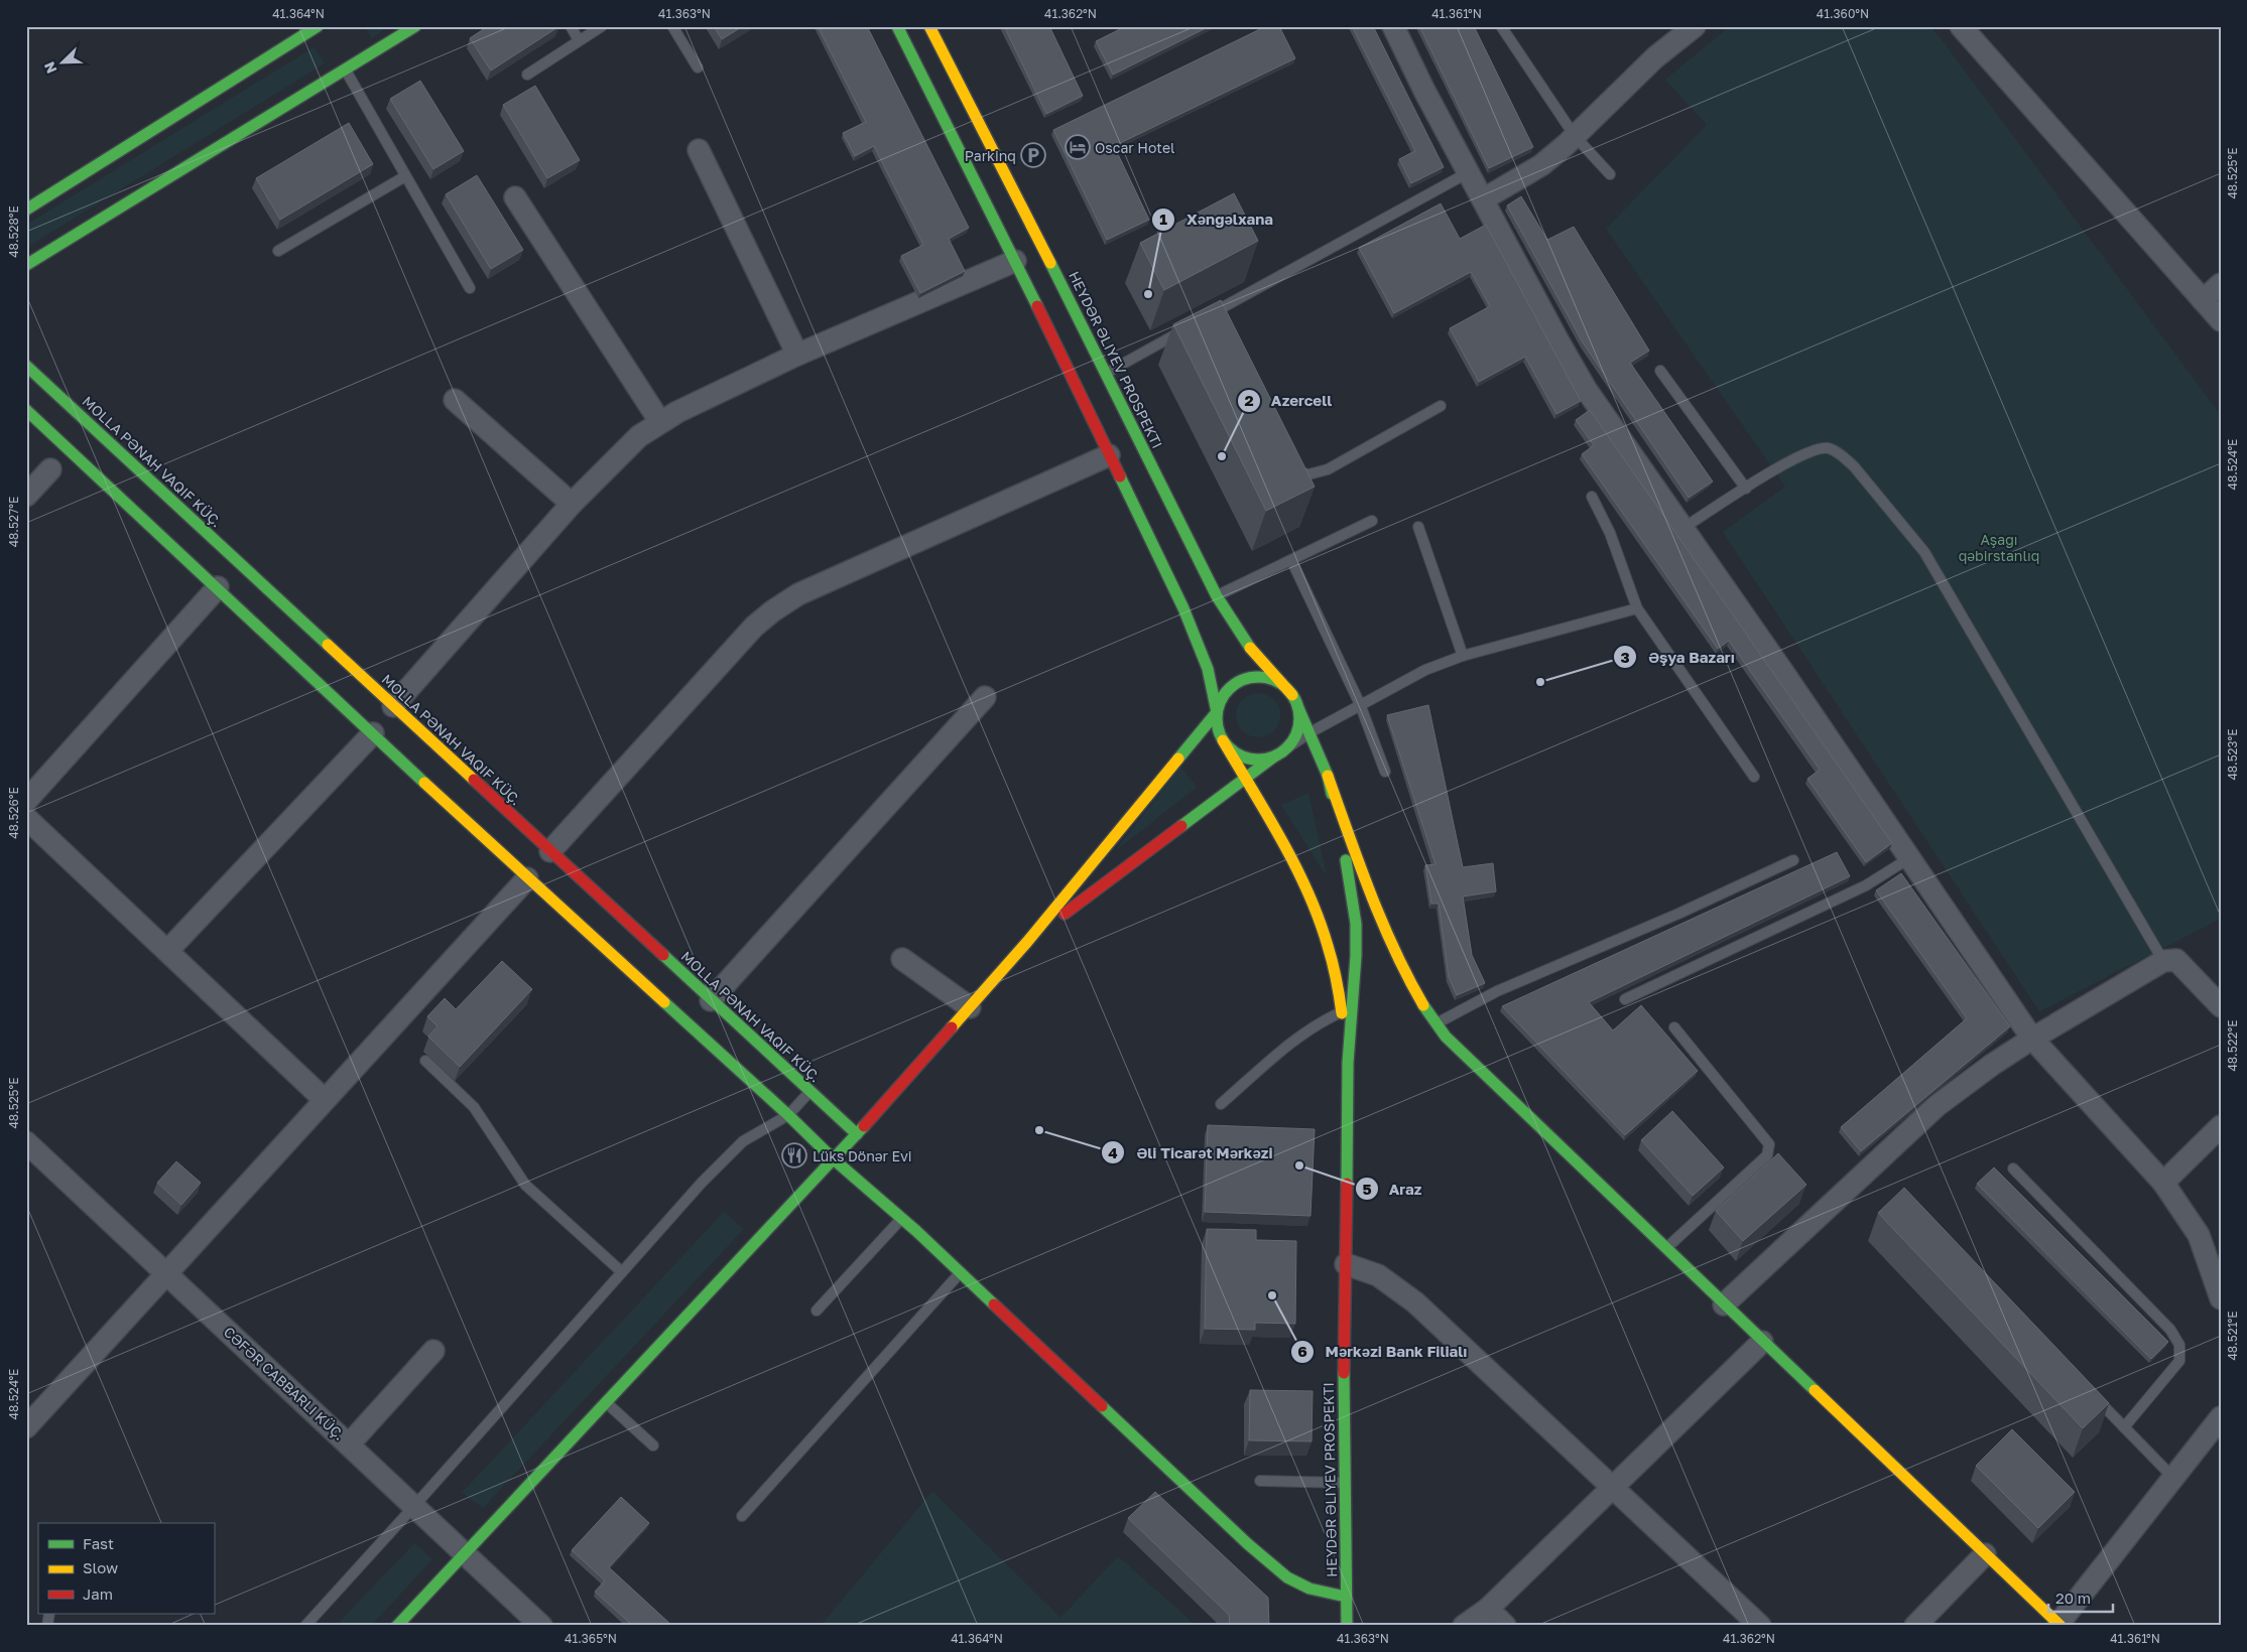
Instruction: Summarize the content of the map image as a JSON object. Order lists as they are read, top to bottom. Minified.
{"streets":{"main road":["HEYDƏR ƏLIYEV PROSPEKTI","MOLLA PƏNAH VAQIF KÜÇ."]},"parks":["Aşağı qəbirstanlıq"],"places":{"hotel":["Oscar Hotel"],"parking":["Parkinq"],"other":["Xəngəlxana","Azercell","Əşya Bazarı","Əli Ticarət Mərkəzi","Araz","Mərkəzi Bank Filialı"],"restaurant":["Lüks Dönər Evi"]},"legend":["Fast","Slow","Jam"],"scale_bar":"20 m","north":"bottom left","coordinates":["41.364°N","41.363°N","41.362°N","41.361°N","41.360°N","48.525°E","48.528°E","48.524°E","48.527°E","48.523°E","48.526°E","48.522°E","48.521°E","41.365°N"]}
